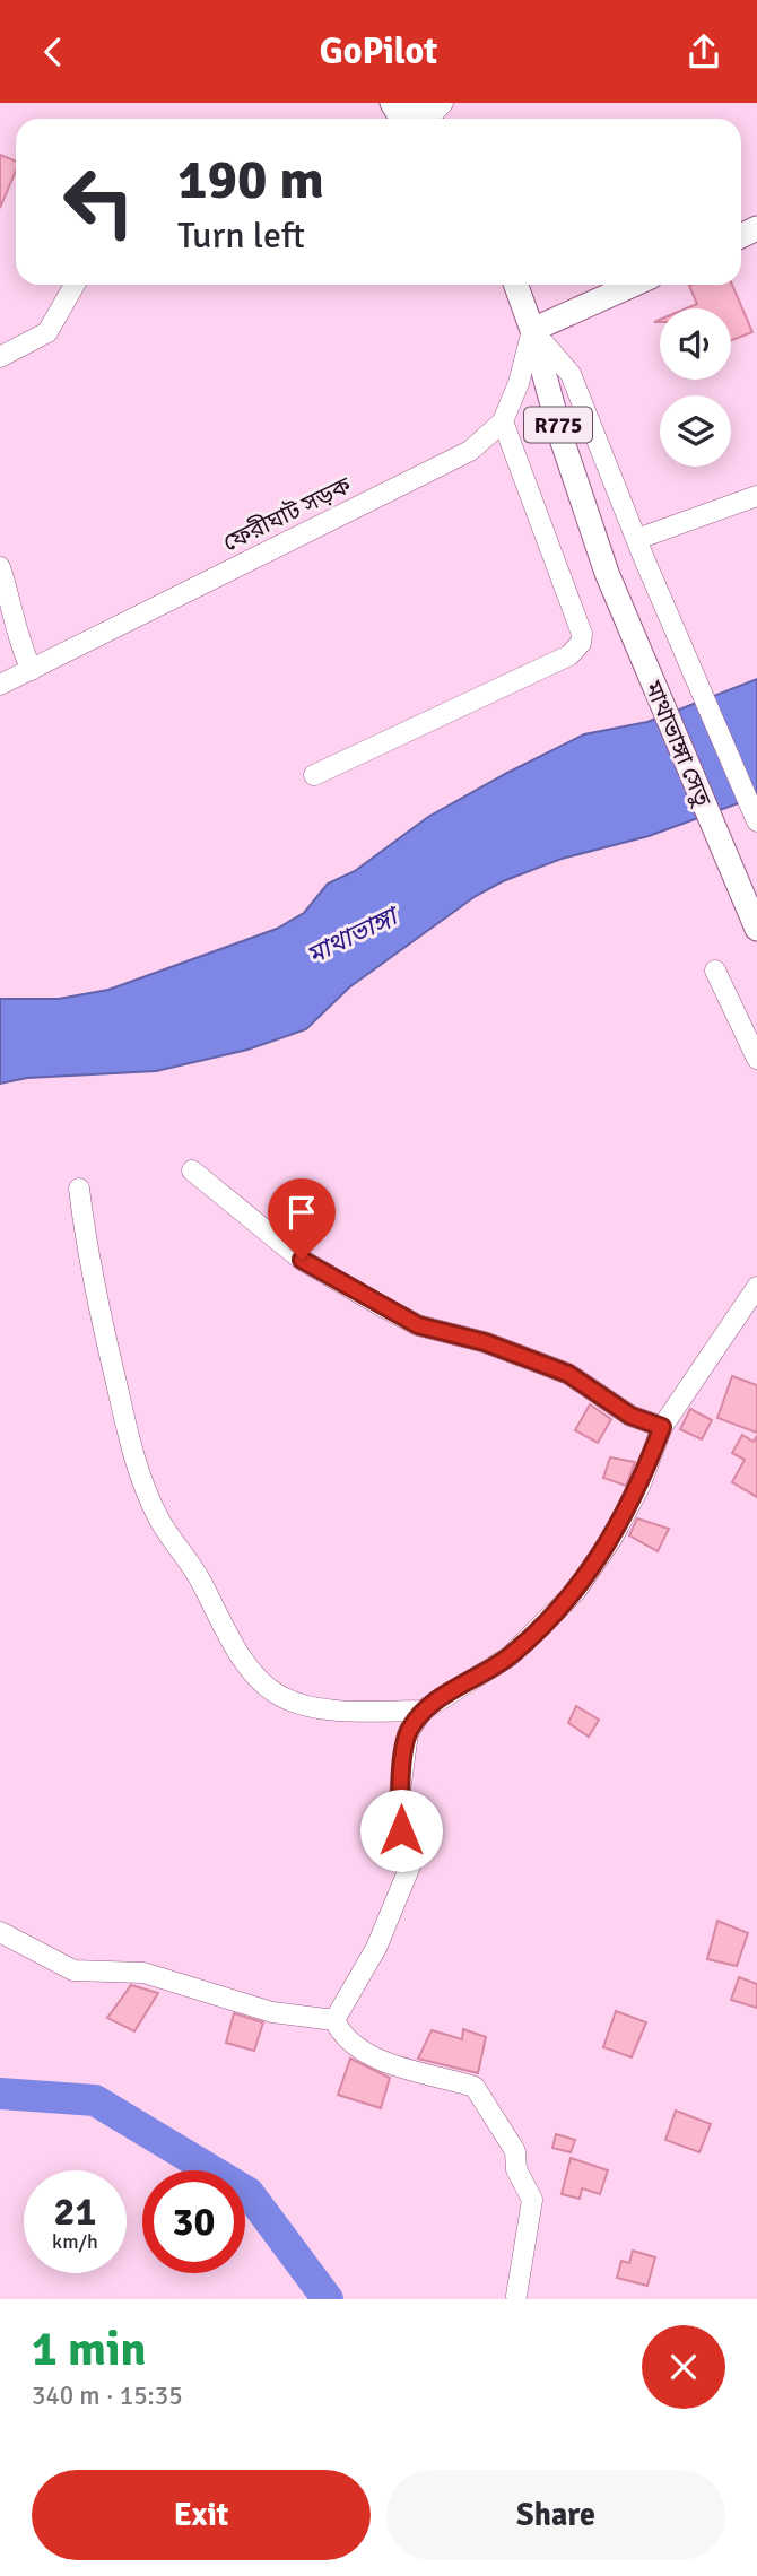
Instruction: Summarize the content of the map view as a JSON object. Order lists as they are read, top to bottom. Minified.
{"streets":{"main road":["R775","মাথাভাঙ্গা সেতু"],"street":["ফেরীঘাট সড়ক"]},"crossings":[["R775","ফেরীঘাট সড়ক"],["R775","মাথাভাঙ্গা সেতু"],["ফেরীঘাট সড়ক","মাথাভাঙ্গা সেতু"]],"water":["মাথাভাঙ্গা"],"page":{"header":"GoPilot","turn":["190 m","Turn left"],"speed":"21 km/h","limit":"30","heading":["1 min","340 m · 15:35"],"buttons":["Exit","Share"]}}
